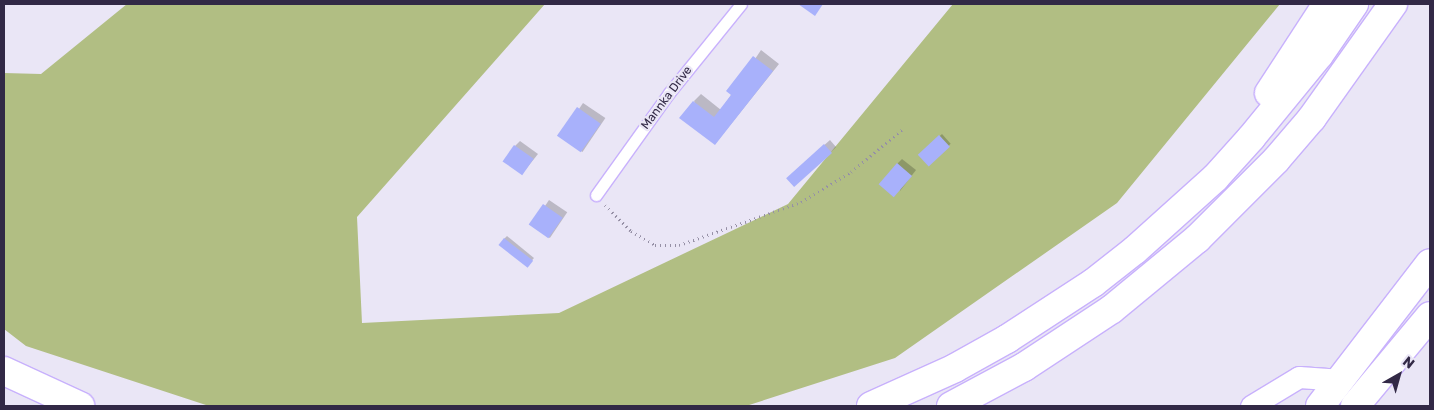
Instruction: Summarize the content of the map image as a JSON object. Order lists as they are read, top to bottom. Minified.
{"streets":{"lane":["Mannka Drive"]},"north":"top right"}
